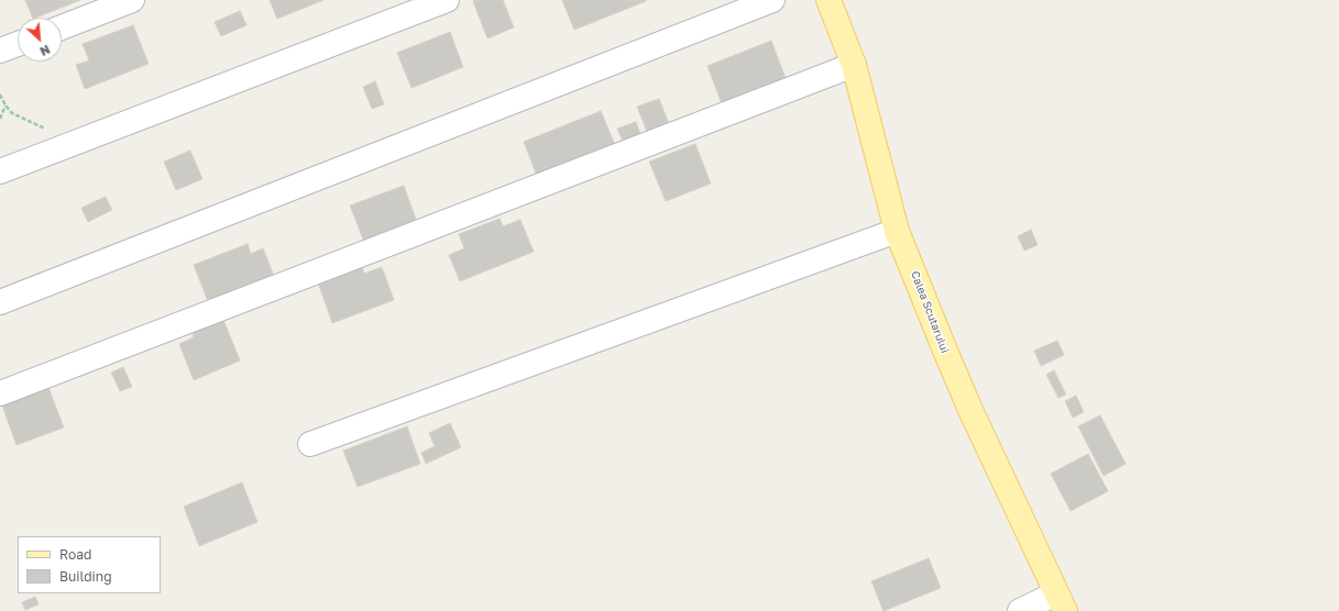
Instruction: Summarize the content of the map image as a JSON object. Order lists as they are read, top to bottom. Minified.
{"streets":{"main road":["Calea Scutarului"]},"legend":["Road","Building"],"north":"bottom right"}
